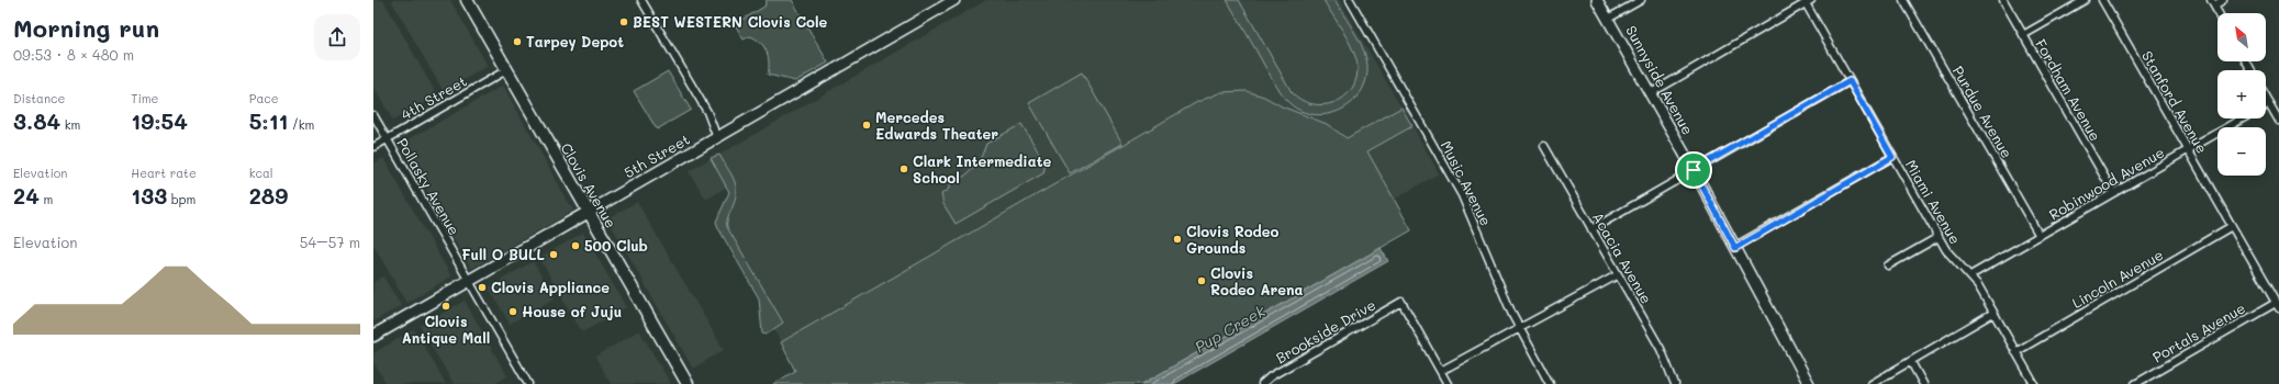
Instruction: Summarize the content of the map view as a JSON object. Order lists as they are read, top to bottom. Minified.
{"streets":{"main road":["Sunnyside Avenue","5th Street","Clovis Avenue"],"street":["Fordham Avenue","4th Street","Stanford Avenue","Purdue Avenue","Music Avenue","Robinwood Avenue","Pollasky Avenue","Miami Avenue","Acacia Avenue","Lincoln Avenue","Brookside Drive","Portals Avenue"]},"crossings":[["Fordham Avenue","Robinwood Avenue"],["4th Street","Clovis Avenue"],["4th Street","Pollasky Avenue"],["Stanford Avenue","Robinwood Avenue"],["Stanford Avenue","Lincoln Avenue"],["Stanford Avenue","Portals Avenue"],["Purdue Avenue","Robinwood Avenue"],["5th Street","Clovis Avenue"],["5th Street","Pollasky Avenue"],["Robinwood Avenue","Miami Avenue"],["Miami Avenue","Lincoln Avenue"]],"water":["Pup Creek"],"places":["BEST WESTERN Clovis Cole","Tarpey Depot","Mercedes Edwards Theater","Clark Intermediate School","Clovis Rodeo Grounds","500 Club","Full O BULL","Clovis Rodeo Arena","Clovis Appliance","Clovis Antique Mall","House of Juju"],"north":"top left","page":{"heading":["Morning run","09:53 · 8 × 480 m"],"map_buttons":["+","−"],"stats":[["Distance","3.84 km"],["Time","19:54"],["Pace","5:11 /km"],["Elevation","24 m"],["Heart rate","133 bpm"],["kcal","289"]],"chart":["Elevation","54–57 m"]}}
